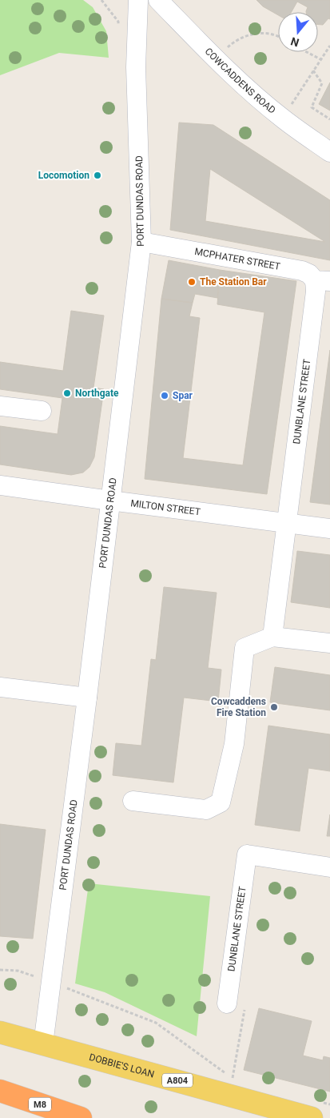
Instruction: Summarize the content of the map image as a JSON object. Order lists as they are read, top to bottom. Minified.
{"streets":{"highway":["M8"],"main road":["DOBBIE'S LOAN","A804"],"street":["COWCADDENS ROAD","PORT DUNDAS ROAD","MCPHATER STREET","DUNBLANE STREET","MILTON STREET"]},"crossings":[["PORT DUNDAS ROAD","MCPHATER STREET"],["PORT DUNDAS ROAD","MILTON STREET"],["PORT DUNDAS ROAD","DOBBIE'S LOAN"],["MCPHATER STREET","DUNBLANE STREET"],["DUNBLANE STREET","MILTON STREET"]],"places":["Locomotion","The Station Bar","Northgate","Spar","Cowcaddens Fire Station"],"north":"bottom"}
